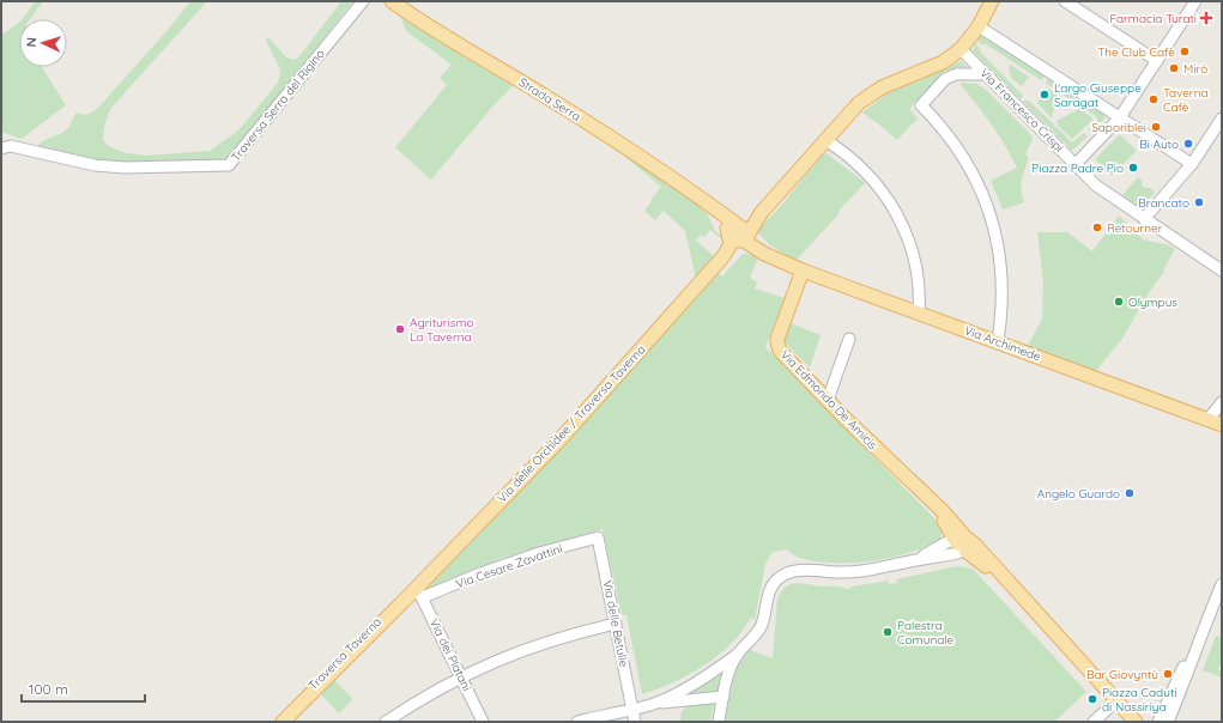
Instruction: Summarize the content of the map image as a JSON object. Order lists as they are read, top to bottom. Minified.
{"streets":{"main road":["Strada Serra","Via Archimede","Via Edmondo De Amicis","Via delle Orchidee / Traversa Taverna","Traversa Taverna"],"street":["Traversa Serra del Rigino","Via Francesco Crispi","Via Cesare Zavattini","Via delle Betulle","Via dei Platani"]},"crossings":[["Strada Serra","Via Archimede"],["Strada Serra","Via delle Orchidee / Traversa Taverna"],["Via Francesco Crispi","Via delle Orchidee / Traversa Taverna"],["Via Archimede","Via Edmondo De Amicis"],["Via Archimede","Via delle Orchidee / Traversa Taverna"],["Via delle Orchidee / Traversa Taverna","Via Cesare Zavattini"],["Via delle Orchidee / Traversa Taverna","Traversa Taverna"],["Via delle Orchidee / Traversa Taverna","Via dei Platani"],["Via Cesare Zavattini","Via delle Betulle"],["Via Cesare Zavattini","Traversa Taverna"],["Via Cesare Zavattini","Via dei Platani"],["Traversa Taverna","Via dei Platani"]],"places":{"health":["Farmacia Turati"],"other":["The Club Cafè","Mirò","Largo Giuseppe Saragat","Taverna Cafè","Saporiblei","Bi Auto","Piazza Padre Pio","Brancato","Retourner","Olympus","Agriturismo La Taverna","Angelo Guardo","Palestra Comunale","Bar Giovyntù","Piazza Caduti di Nassiriya"]},"scale_bar":"100 m","north":"left"}
